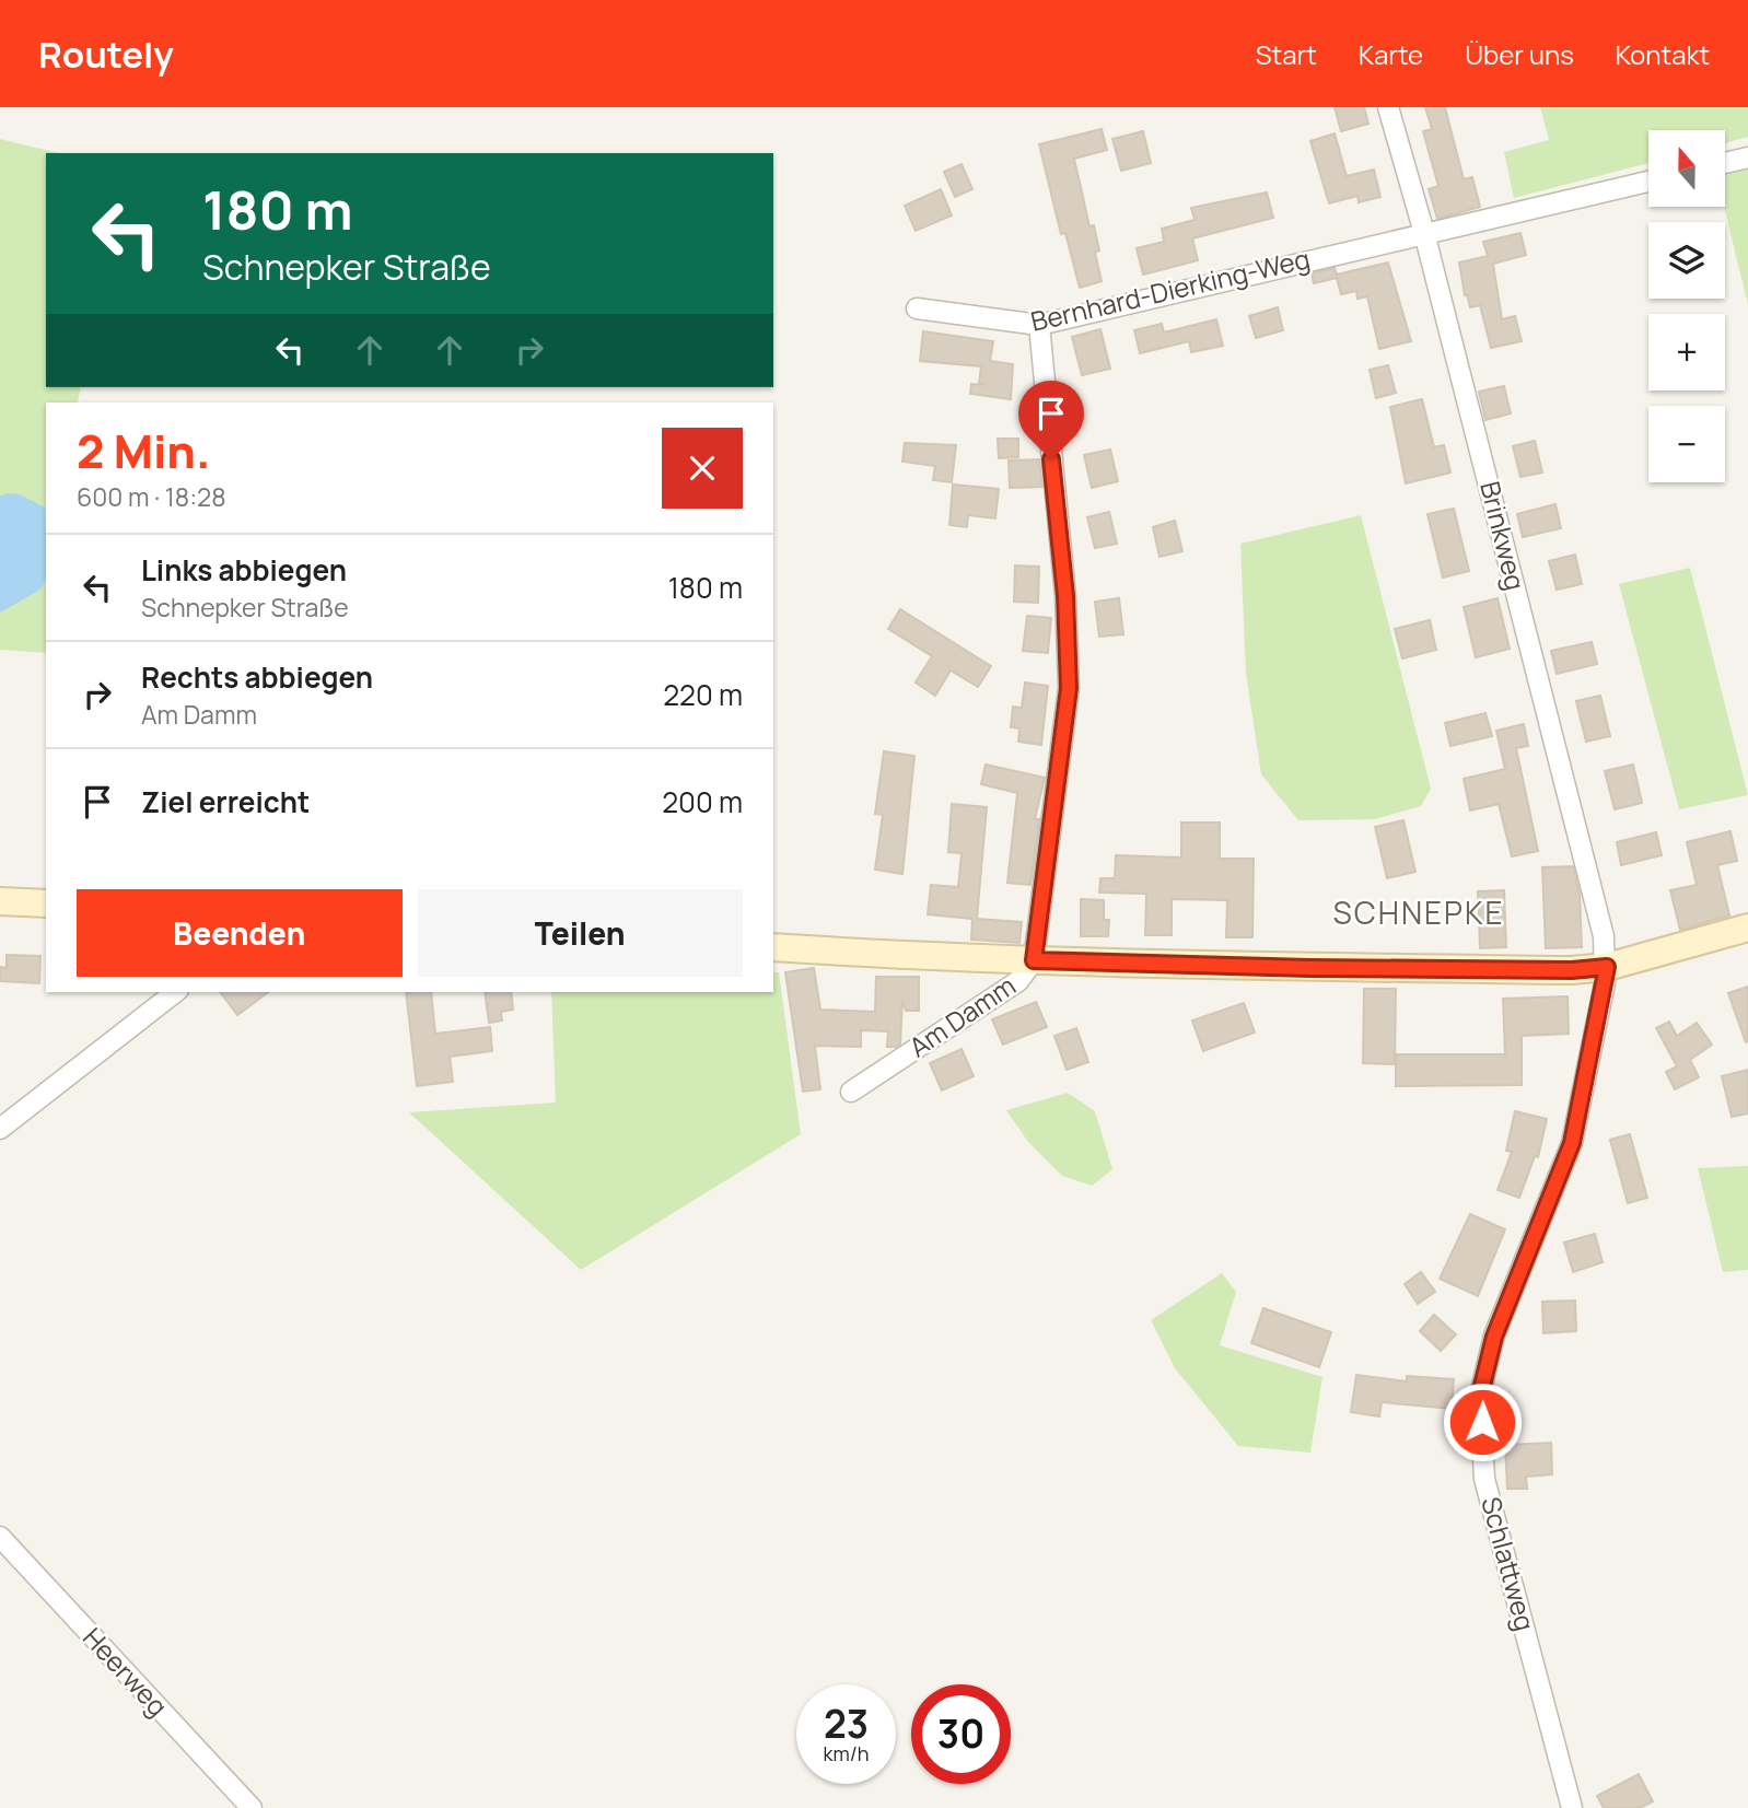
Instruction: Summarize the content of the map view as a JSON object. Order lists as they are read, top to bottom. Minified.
{"streets":{"street":["Bernhard-Dierking-Weg","Brinkweg","Am Damm","Schlattweg","Heerweg"]},"crossings":[["Bernhard-Dierking-Weg","Brinkweg"],["Bernhard-Dierking-Weg","Am Damm"],["Brinkweg","Schlattweg"]],"districts":["SCHNEPKE"],"north":"top","page":{"header":"Routely","nav":["Start","Karte","Über uns","Kontakt"],"map_buttons":["+","−"],"turn":["180 m","Schnepker Straße"],"heading":["2 Min.","600 m · 18:28"],"list":[{"name":"Links abbiegen","note":"Schnepker Straße","value":"180 m"},{"name":"Rechts abbiegen","note":"Am Damm","value":"220 m"},{"name":"Ziel erreicht","value":"200 m"}],"buttons":["Beenden","Teilen"],"speed":"23 km/h","limit":"30"}}
